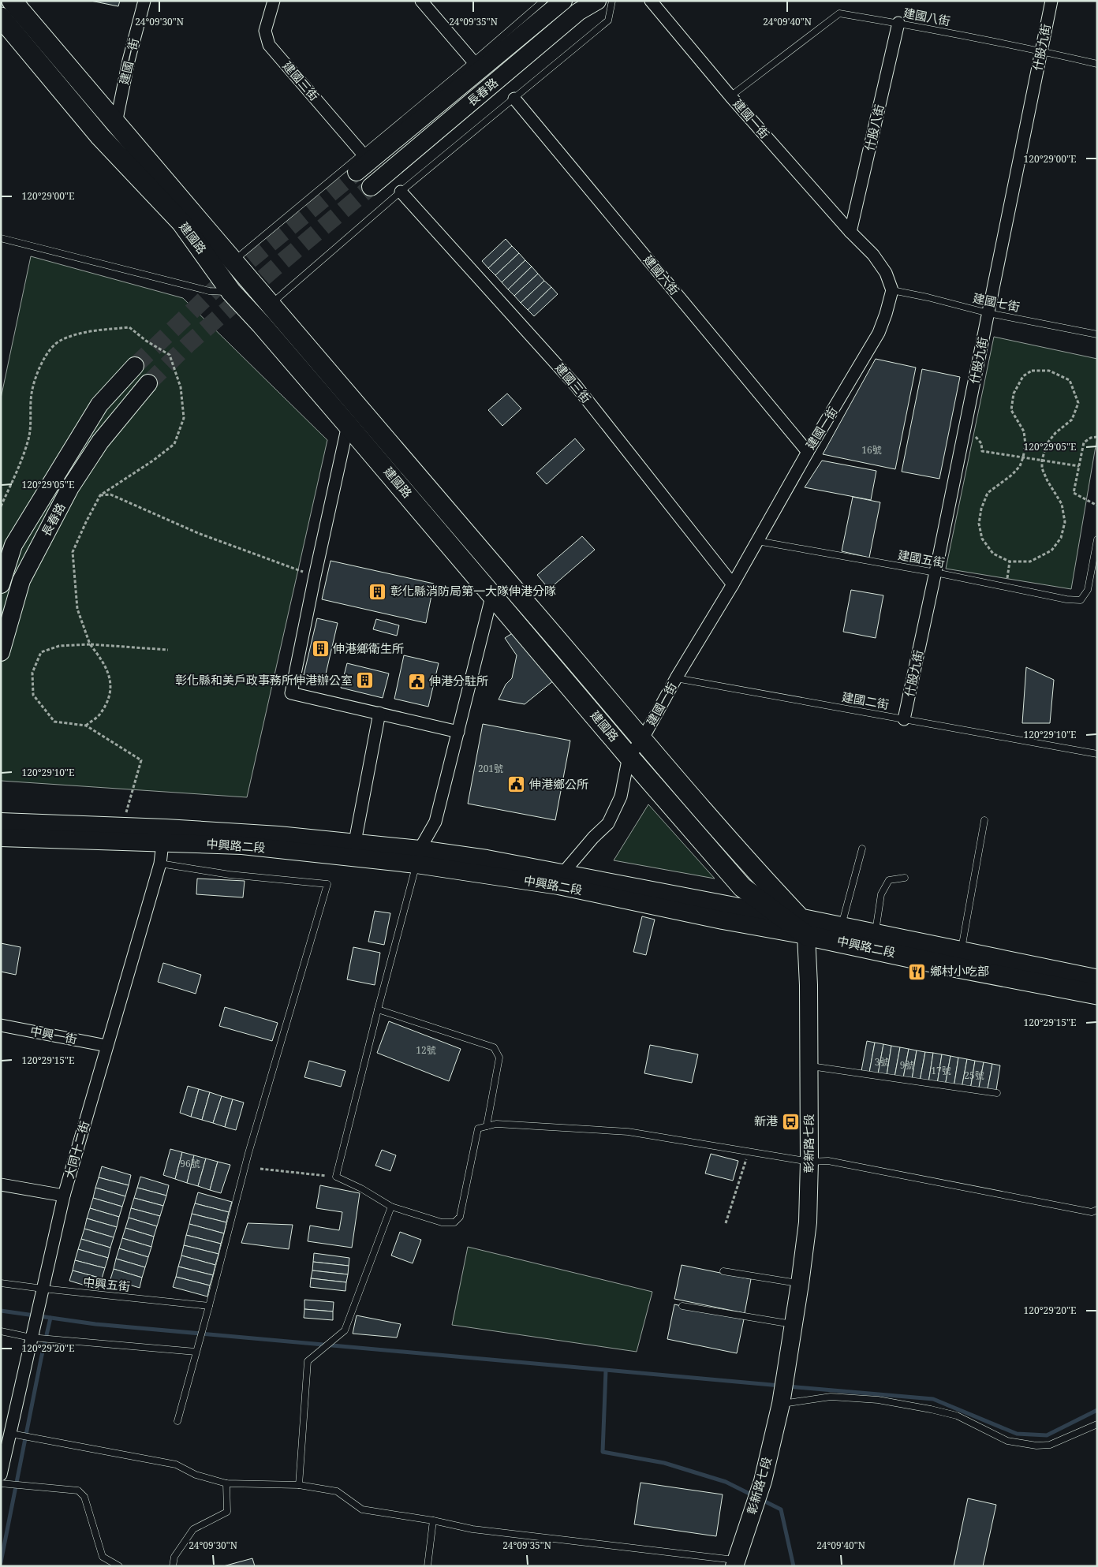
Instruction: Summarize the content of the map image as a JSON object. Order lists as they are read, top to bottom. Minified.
{"streets":{"main road":["建國路","中興路二段"],"street":["什股九街","建國一街","建國三街","長春路","什股八街","建國六街","中興一街","彰新路七段","大同十二街"],"lane":["建國八街","建國七街","建國五街","建國二街","中興五街"]},"crossings":[["建國八街","什股九街"],["建國八街","建國一街"],["建國八街","什股八街"],["什股九街","建國七街"],["什股九街","建國五街"],["什股九街","建國二街"],["建國一街","建國三街"],["建國一街","什股八街"],["建國一街","建國路"],["建國一街","建國六街"],["建國一街","建國七街"],["建國一街","建國五街"],["建國一街","建國二街"],["建國一街","中興路二段"],["建國路","中興路二段"],["建國路","彰新路七段"],["中興路二段","彰新路七段"],["中興路二段","大同十二街"],["中興一街","大同十二街"],["大同十二街","中興五街"]],"places":{"building":["彰化縣消防局第一大隊伸港分隊","伸港鄉衛生所","彰化縣和美戶政事務所伸港辦公室"],"public building":["伸港分駐所","伸港鄉公所"],"restaurant":["鄉村小吃部"],"bus stop":["新港"]},"house_numbers":["16號","201號","12號","3號","9號","17號","25號","96號"],"coordinates":["24°09'30\"N","24°09'35\"N","24°09'40\"N","120°29'00\"E","120°29'05\"E","120°29'10\"E","120°29'15\"E","120°29'20\"E"]}
